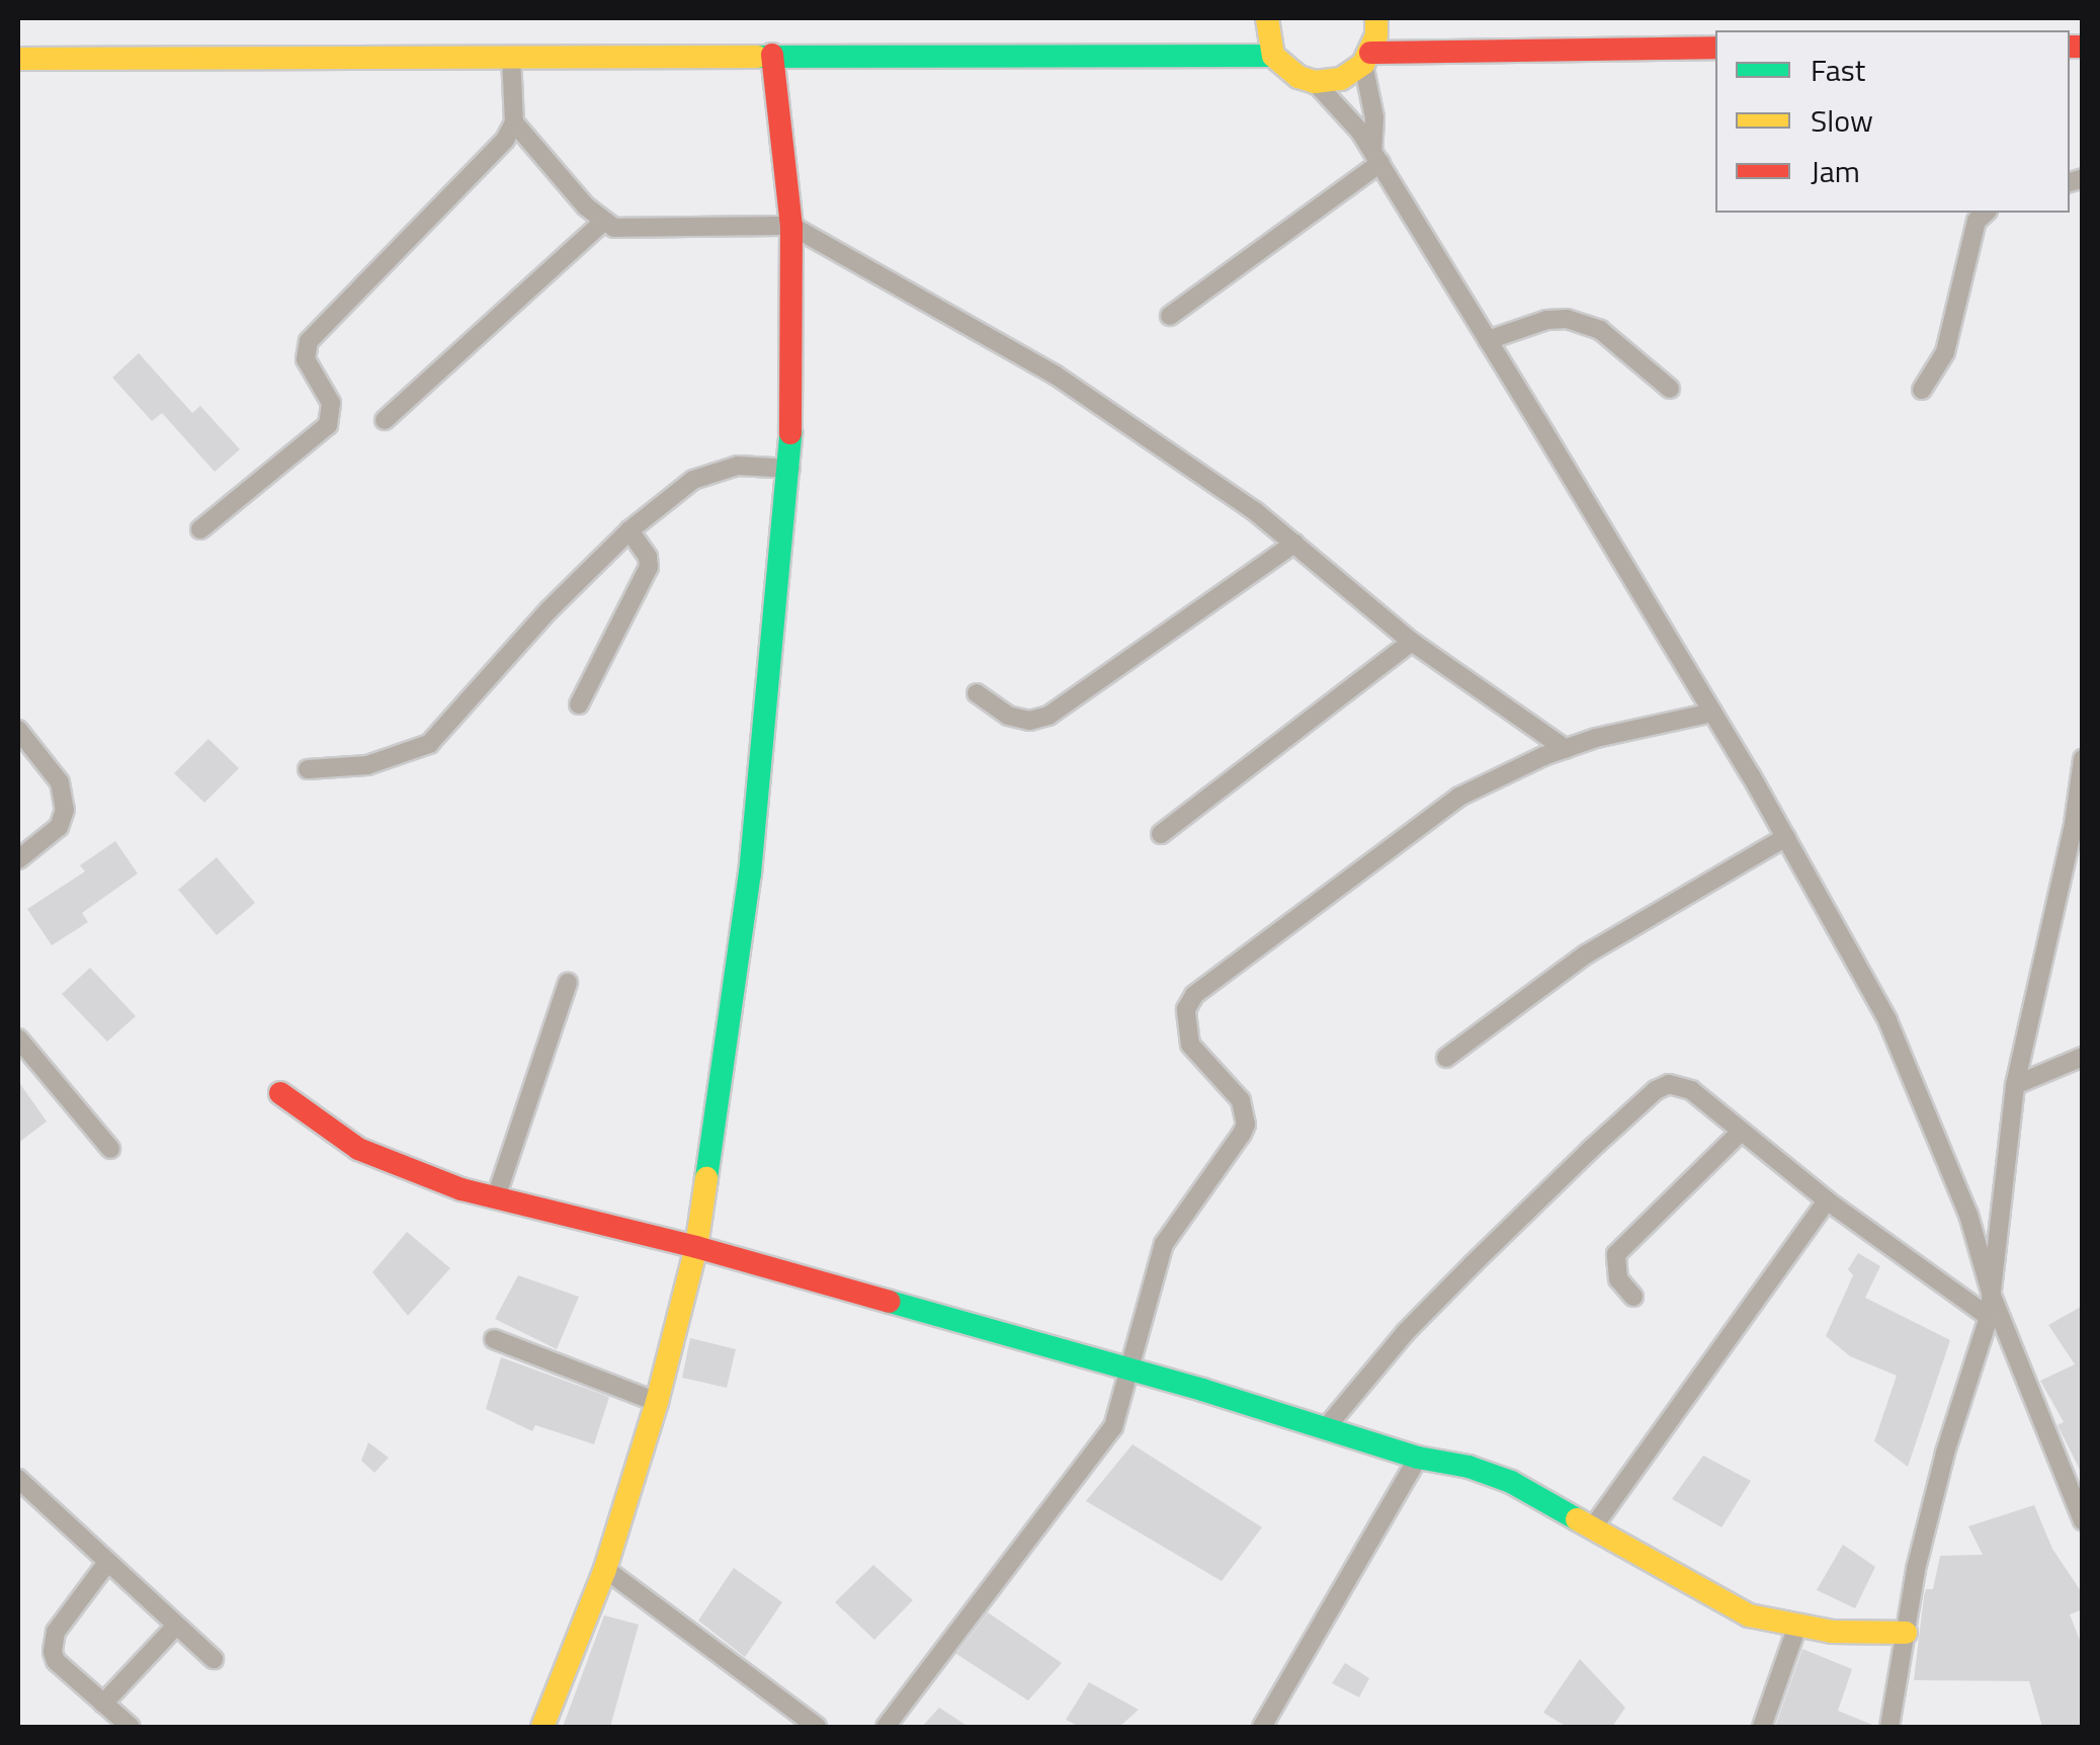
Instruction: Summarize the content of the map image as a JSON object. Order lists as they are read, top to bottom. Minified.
{"legend":["Fast","Slow","Jam"]}
